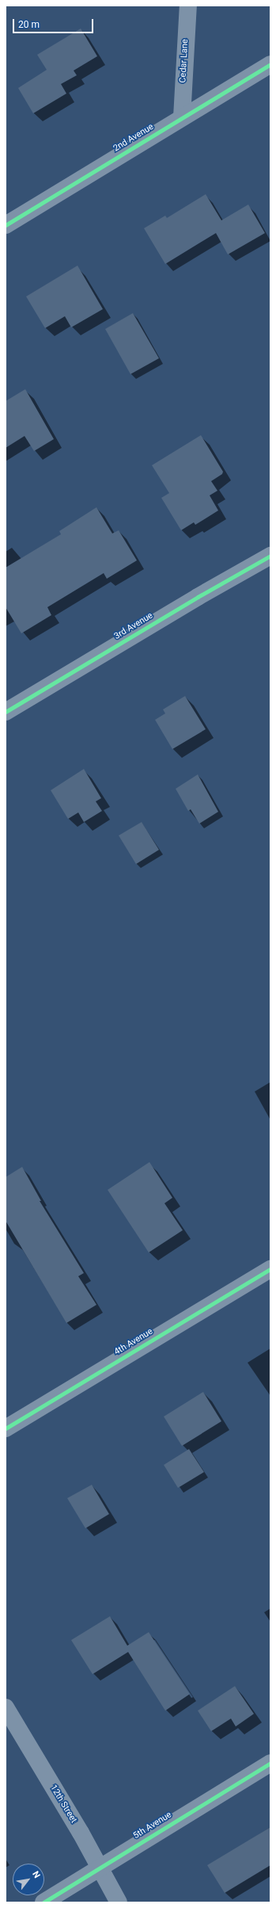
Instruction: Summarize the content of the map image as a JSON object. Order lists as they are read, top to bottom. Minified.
{"streets":{"street":["Cedar Lane","2nd Avenue","3rd Avenue","4th Avenue","12th Street","5th Avenue"]},"crossings":[["Cedar Lane","2nd Avenue"],["12th Street","5th Avenue"]],"scale_bar":"20 m","north":"top right"}
